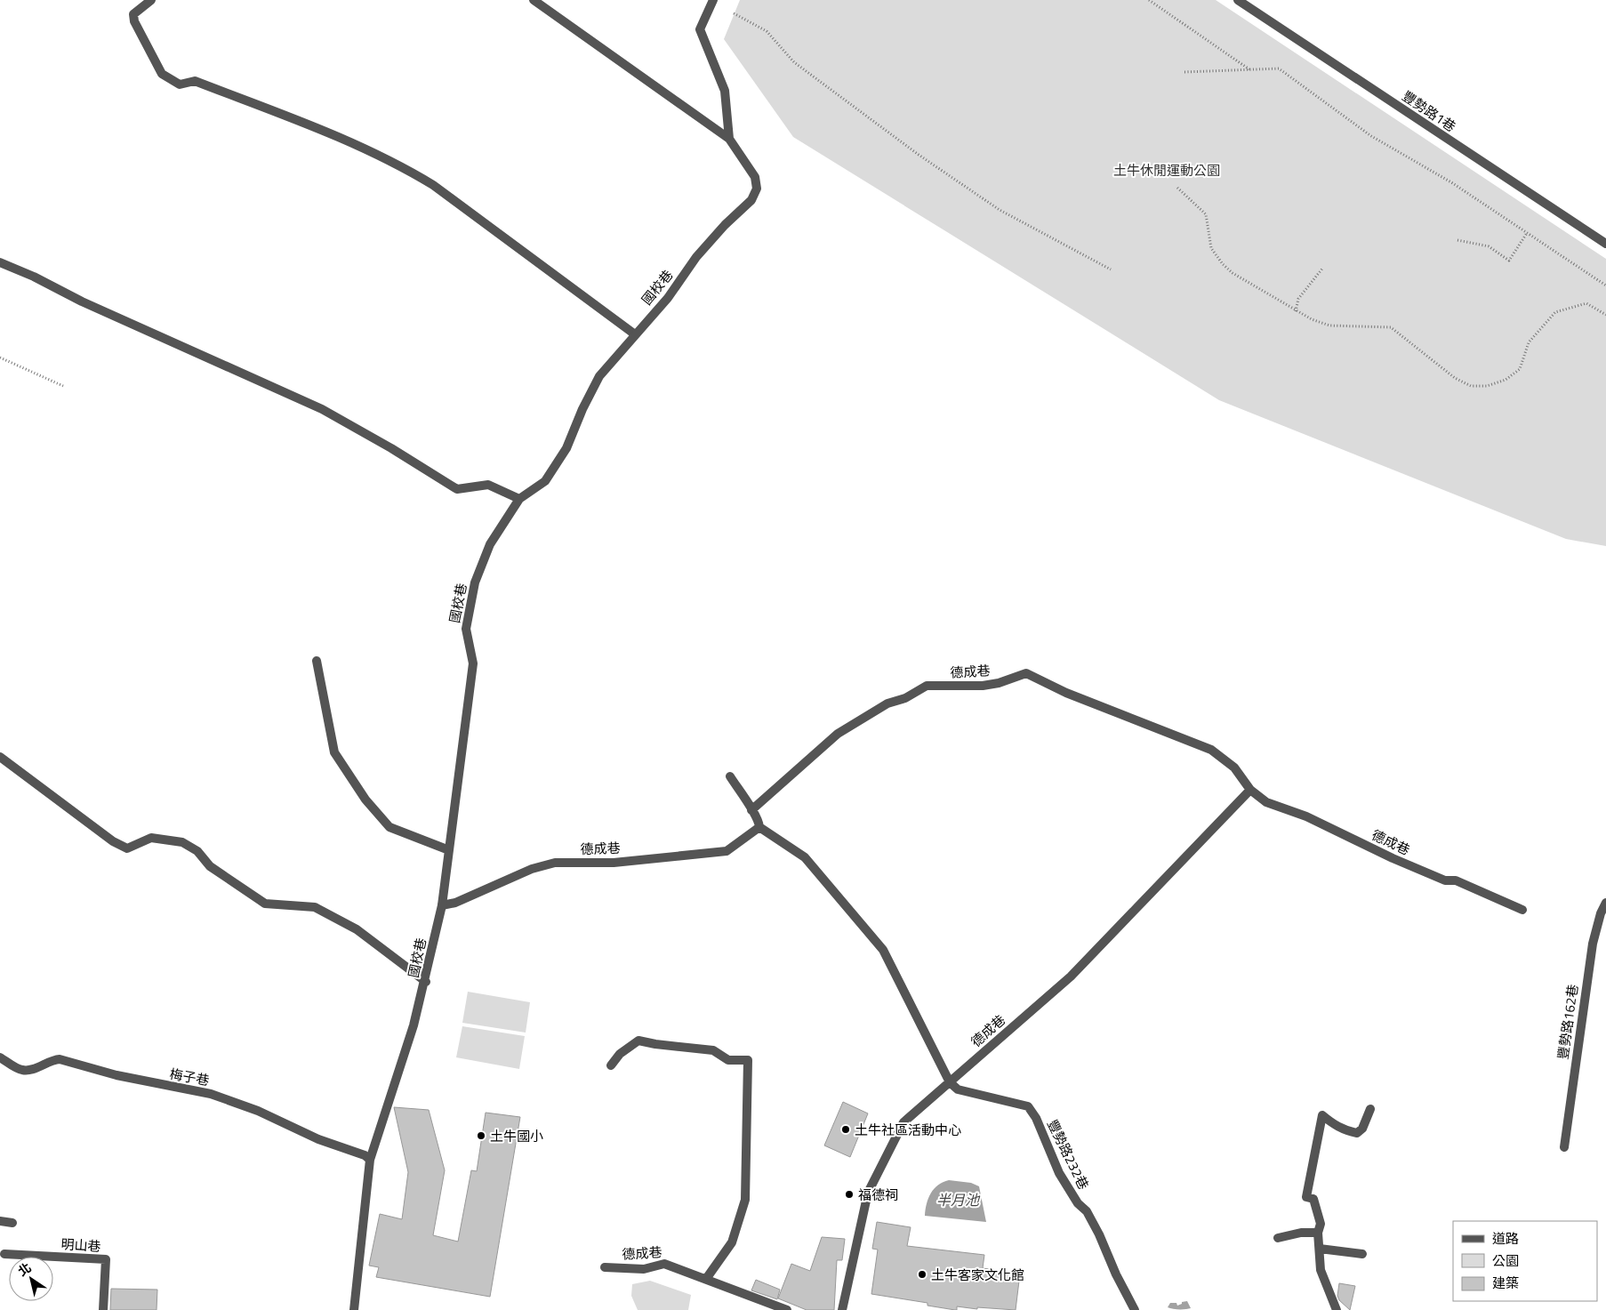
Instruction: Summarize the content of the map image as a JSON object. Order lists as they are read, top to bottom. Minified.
{"streets":{"street":["豐勢路1巷","國校巷","德成巷","豐勢路162巷","梅子巷","豐勢路232巷","明山巷"]},"crossings":[["國校巷","德成巷"],["國校巷","梅子巷"],["德成巷","豐勢路232巷"]],"water":["半月池"],"parks":["土牛休閒運動公園"],"places":["土牛社區活動中心","土牛國小","福德祠","土牛客家文化館"],"legend":["道路","公園","建築"],"north":"top left"}
